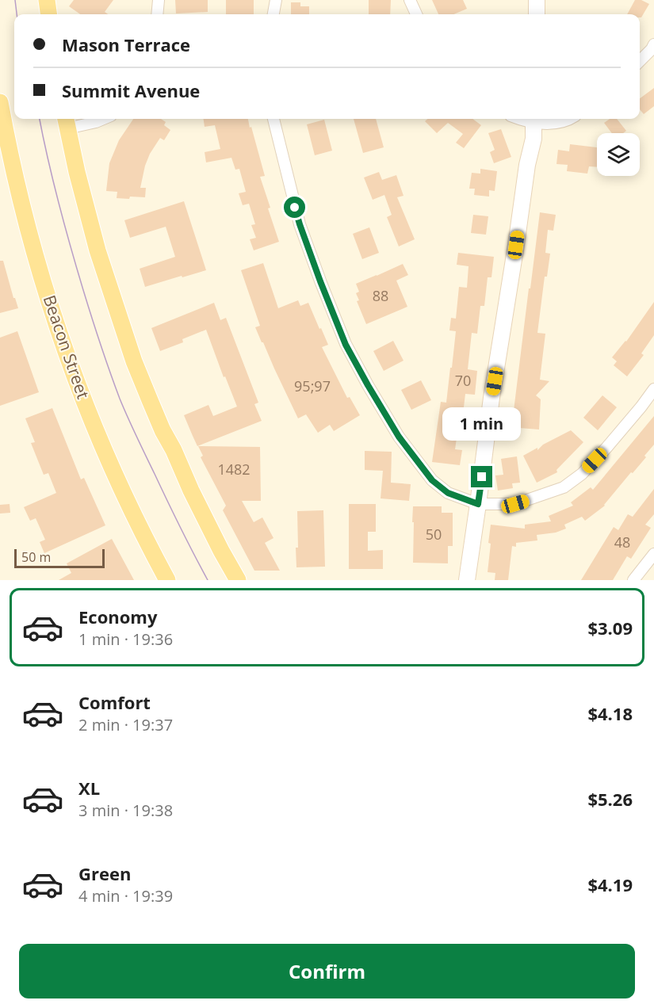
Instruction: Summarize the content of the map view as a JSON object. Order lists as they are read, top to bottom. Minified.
{"streets":{"main road":["Beacon Street"]},"house_numbers":["88","70","95;97","1482","50","48"],"scale_bar":"50 m","page":{"banner":["Mason Terrace","Summit Avenue"],"bubble":"1 min","scale":"50 m","list":[{"name":"Economy","note":"1 min · 19:36","value":"$3.09"},{"name":"Comfort","note":"2 min · 19:37","value":"$4.18"},{"name":"XL","note":"3 min · 19:38","value":"$5.26"},{"name":"Green","note":"4 min · 19:39","value":"$4.19"}],"buttons":"Confirm"}}
